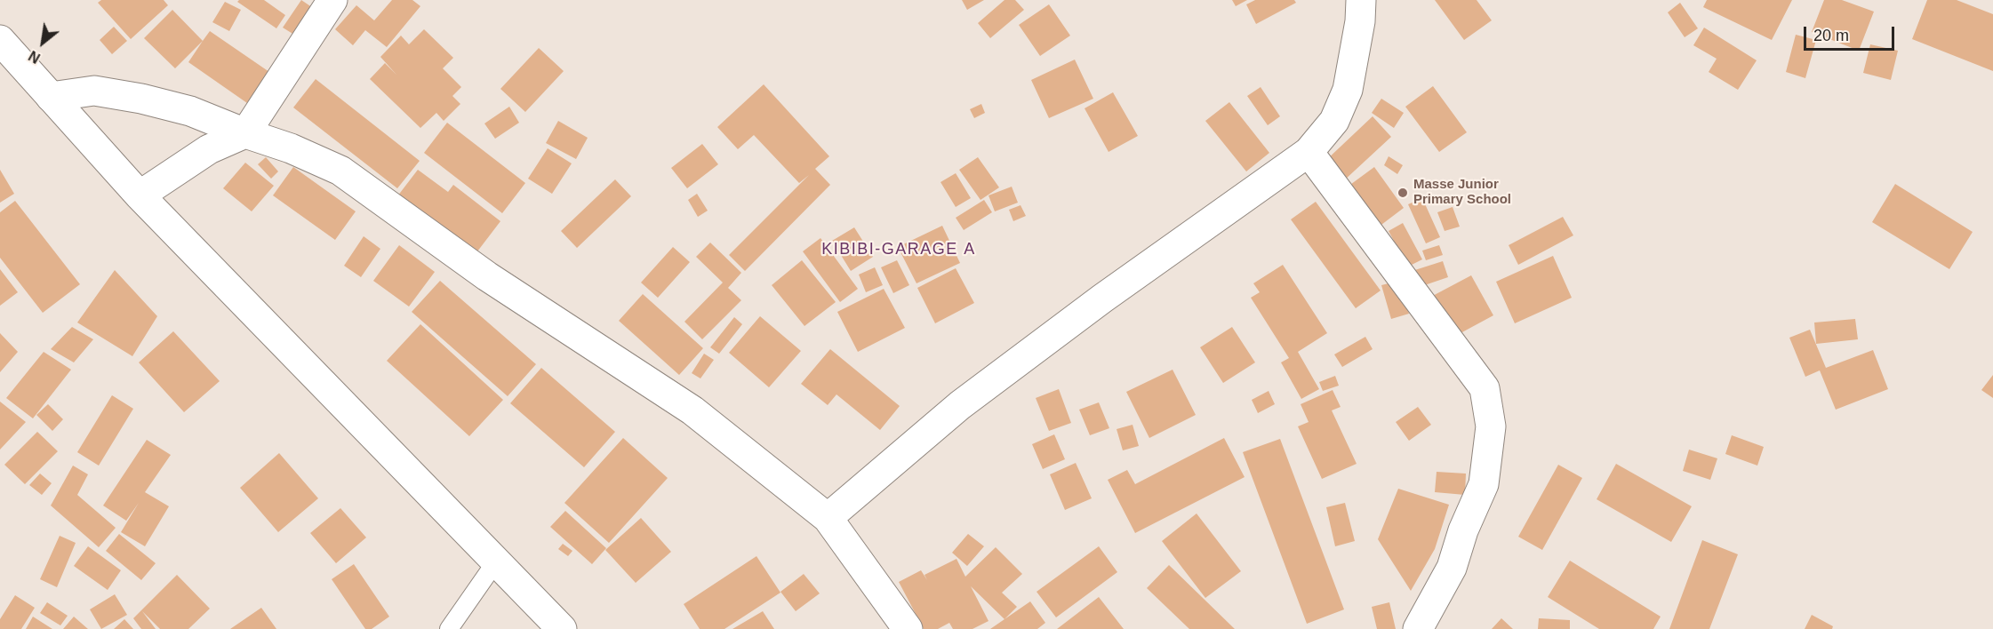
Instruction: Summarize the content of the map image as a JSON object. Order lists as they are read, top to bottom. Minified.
{"districts":["KIBIBI-GARAGE A"],"places":["Masse Junior Primary School"],"scale_bar":"20 m","north":"bottom left"}
